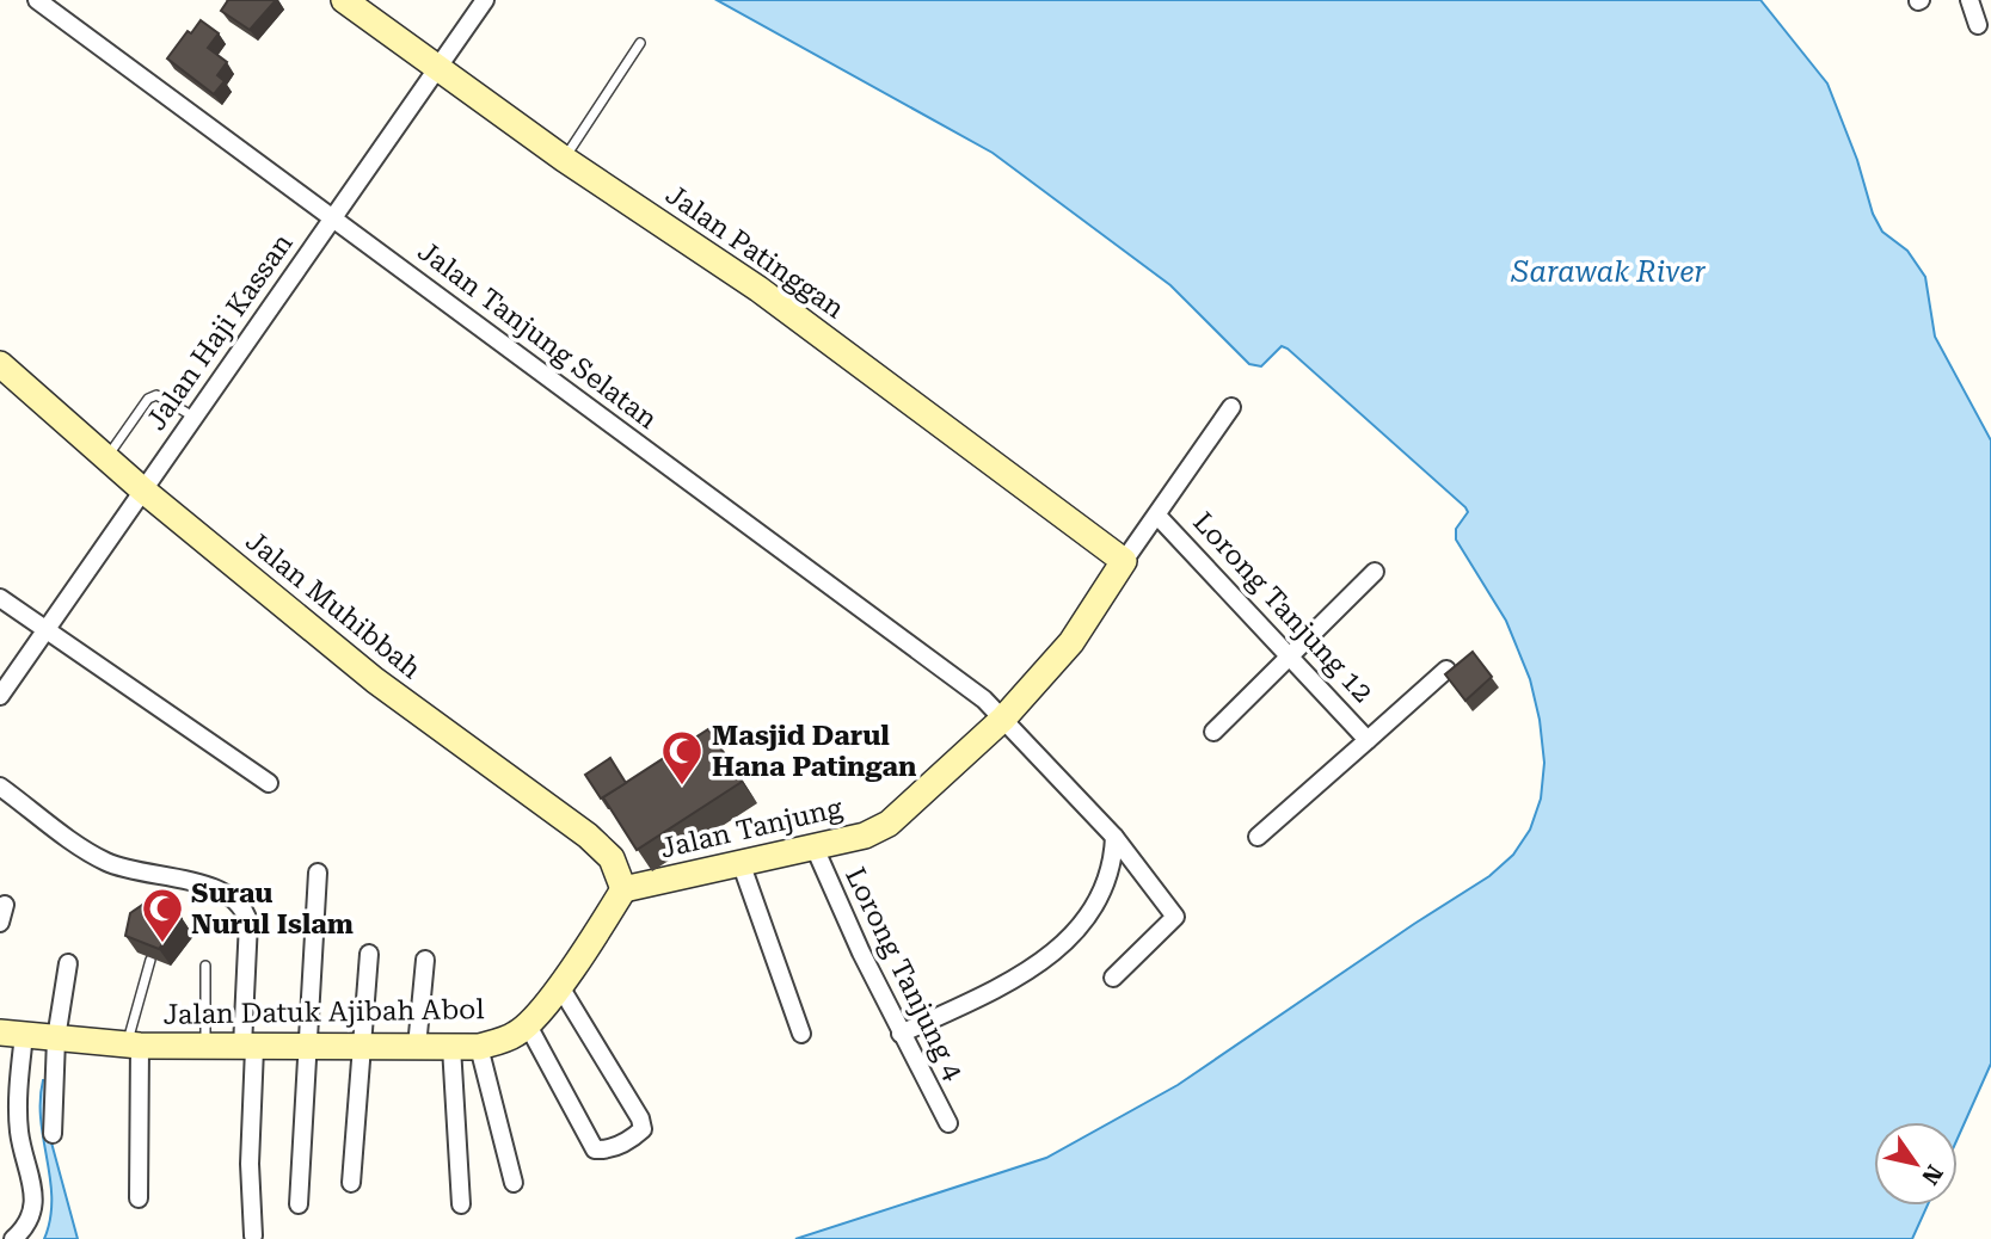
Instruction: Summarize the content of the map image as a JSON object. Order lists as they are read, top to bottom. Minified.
{"streets":{"main road":["Jalan Patinggan","Jalan Muhibbah","Jalan Tanjung","Jalan Datuk Ajibah Abol"],"street":["Jalan Haji Kassan","Jalan Tanjung Selatan","Lorong Tanjung 12","Lorong Tanjung 4"]},"crossings":[["Jalan Patinggan","Jalan Haji Kassan"],["Jalan Patinggan","Lorong Tanjung 12"],["Jalan Patinggan","Jalan Tanjung"],["Jalan Haji Kassan","Jalan Tanjung Selatan"],["Jalan Haji Kassan","Jalan Muhibbah"],["Jalan Tanjung Selatan","Jalan Tanjung"],["Jalan Muhibbah","Jalan Tanjung"],["Jalan Muhibbah","Jalan Datuk Ajibah Abol"],["Lorong Tanjung 12","Jalan Tanjung"],["Jalan Tanjung","Lorong Tanjung 4"],["Jalan Tanjung","Jalan Datuk Ajibah Abol"]],"water":["Sarawak River"],"places":{"mosque":["Masjid Darul Hana Patingan","Surau Nurul Islam"]},"north":"bottom right"}
